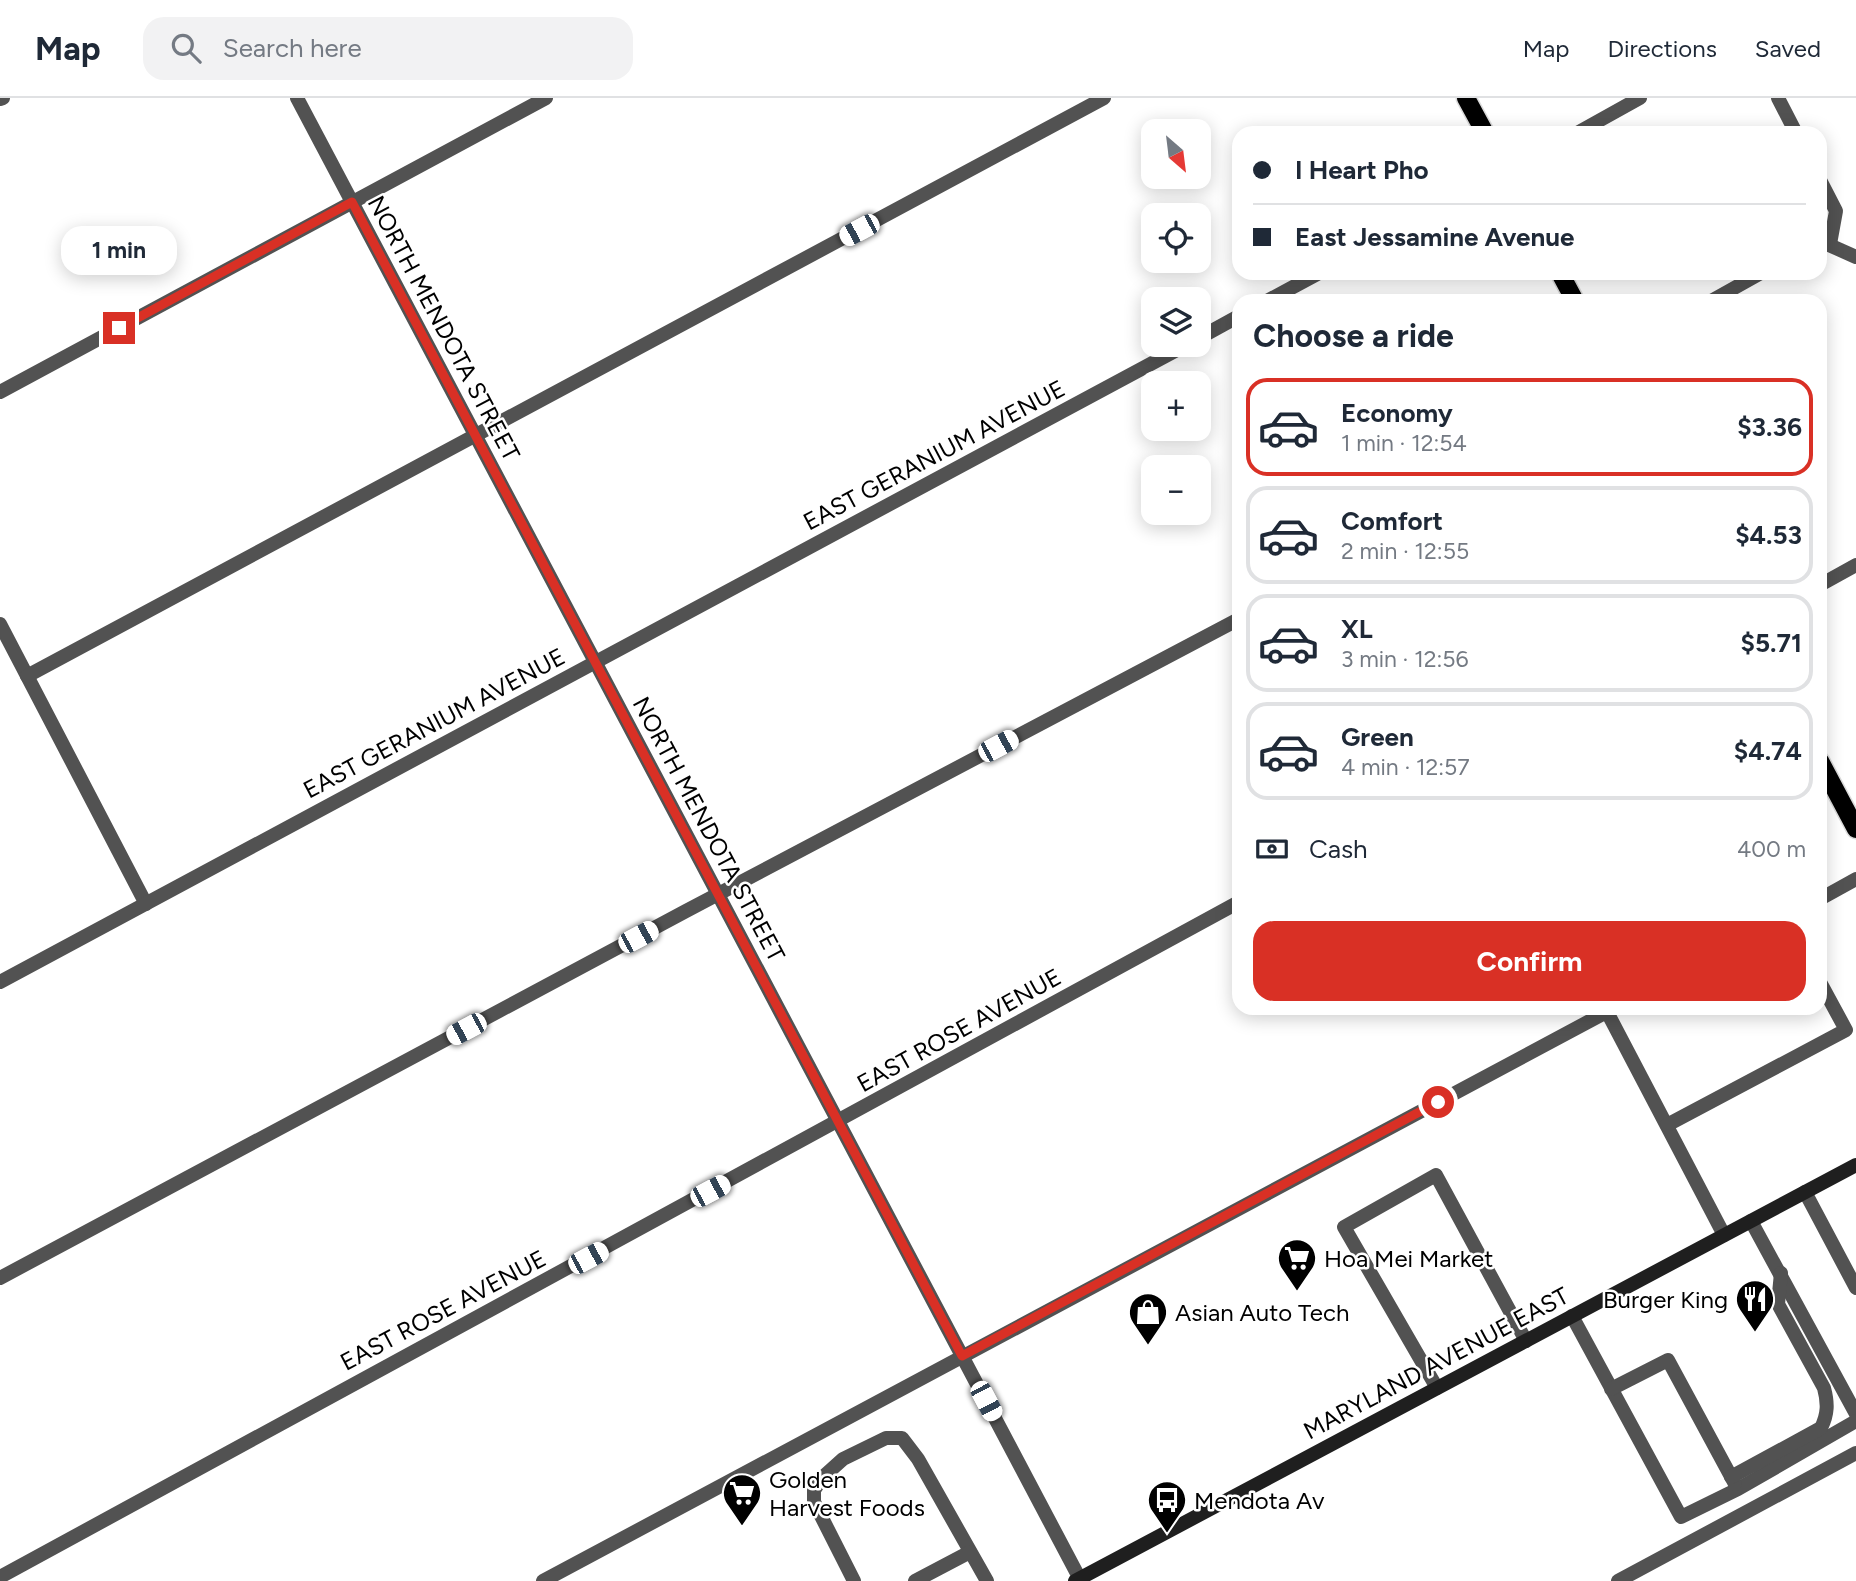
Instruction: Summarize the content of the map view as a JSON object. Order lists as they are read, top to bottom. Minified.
{"streets":{"main road":["MARYLAND AVENUE EAST"],"street":["NORTH MENDOTA STREET","EAST GERANIUM AVENUE","EAST ROSE AVENUE"]},"crossings":[["NORTH MENDOTA STREET","EAST GERANIUM AVENUE"],["NORTH MENDOTA STREET","EAST ROSE AVENUE"],["NORTH MENDOTA STREET","MARYLAND AVENUE EAST"]],"places":{"supermarket":["Hoa Mei Market","Golden Harvest Foods"],"restaurant":["Burger King"],"shop":["Asian Auto Tech"],"bus stop":["Mendota Av"]},"north":"bottom right","page":{"header":"Map","search":"Search here","nav":["Map","Directions","Saved"],"map_buttons":["+","−"],"banner":["I Heart Pho","East Jessamine Avenue"],"bubble":"1 min","heading":"Choose a ride","list":[{"name":"Economy","note":"1 min · 12:54","value":"$3.36"},{"name":"Comfort","note":"2 min · 12:55","value":"$4.53"},{"name":"XL","note":"3 min · 12:56","value":"$5.71"},{"name":"Green","note":"4 min · 12:57","value":"$4.74"}],"pay":["Cash","400 m"],"buttons":"Confirm"}}
